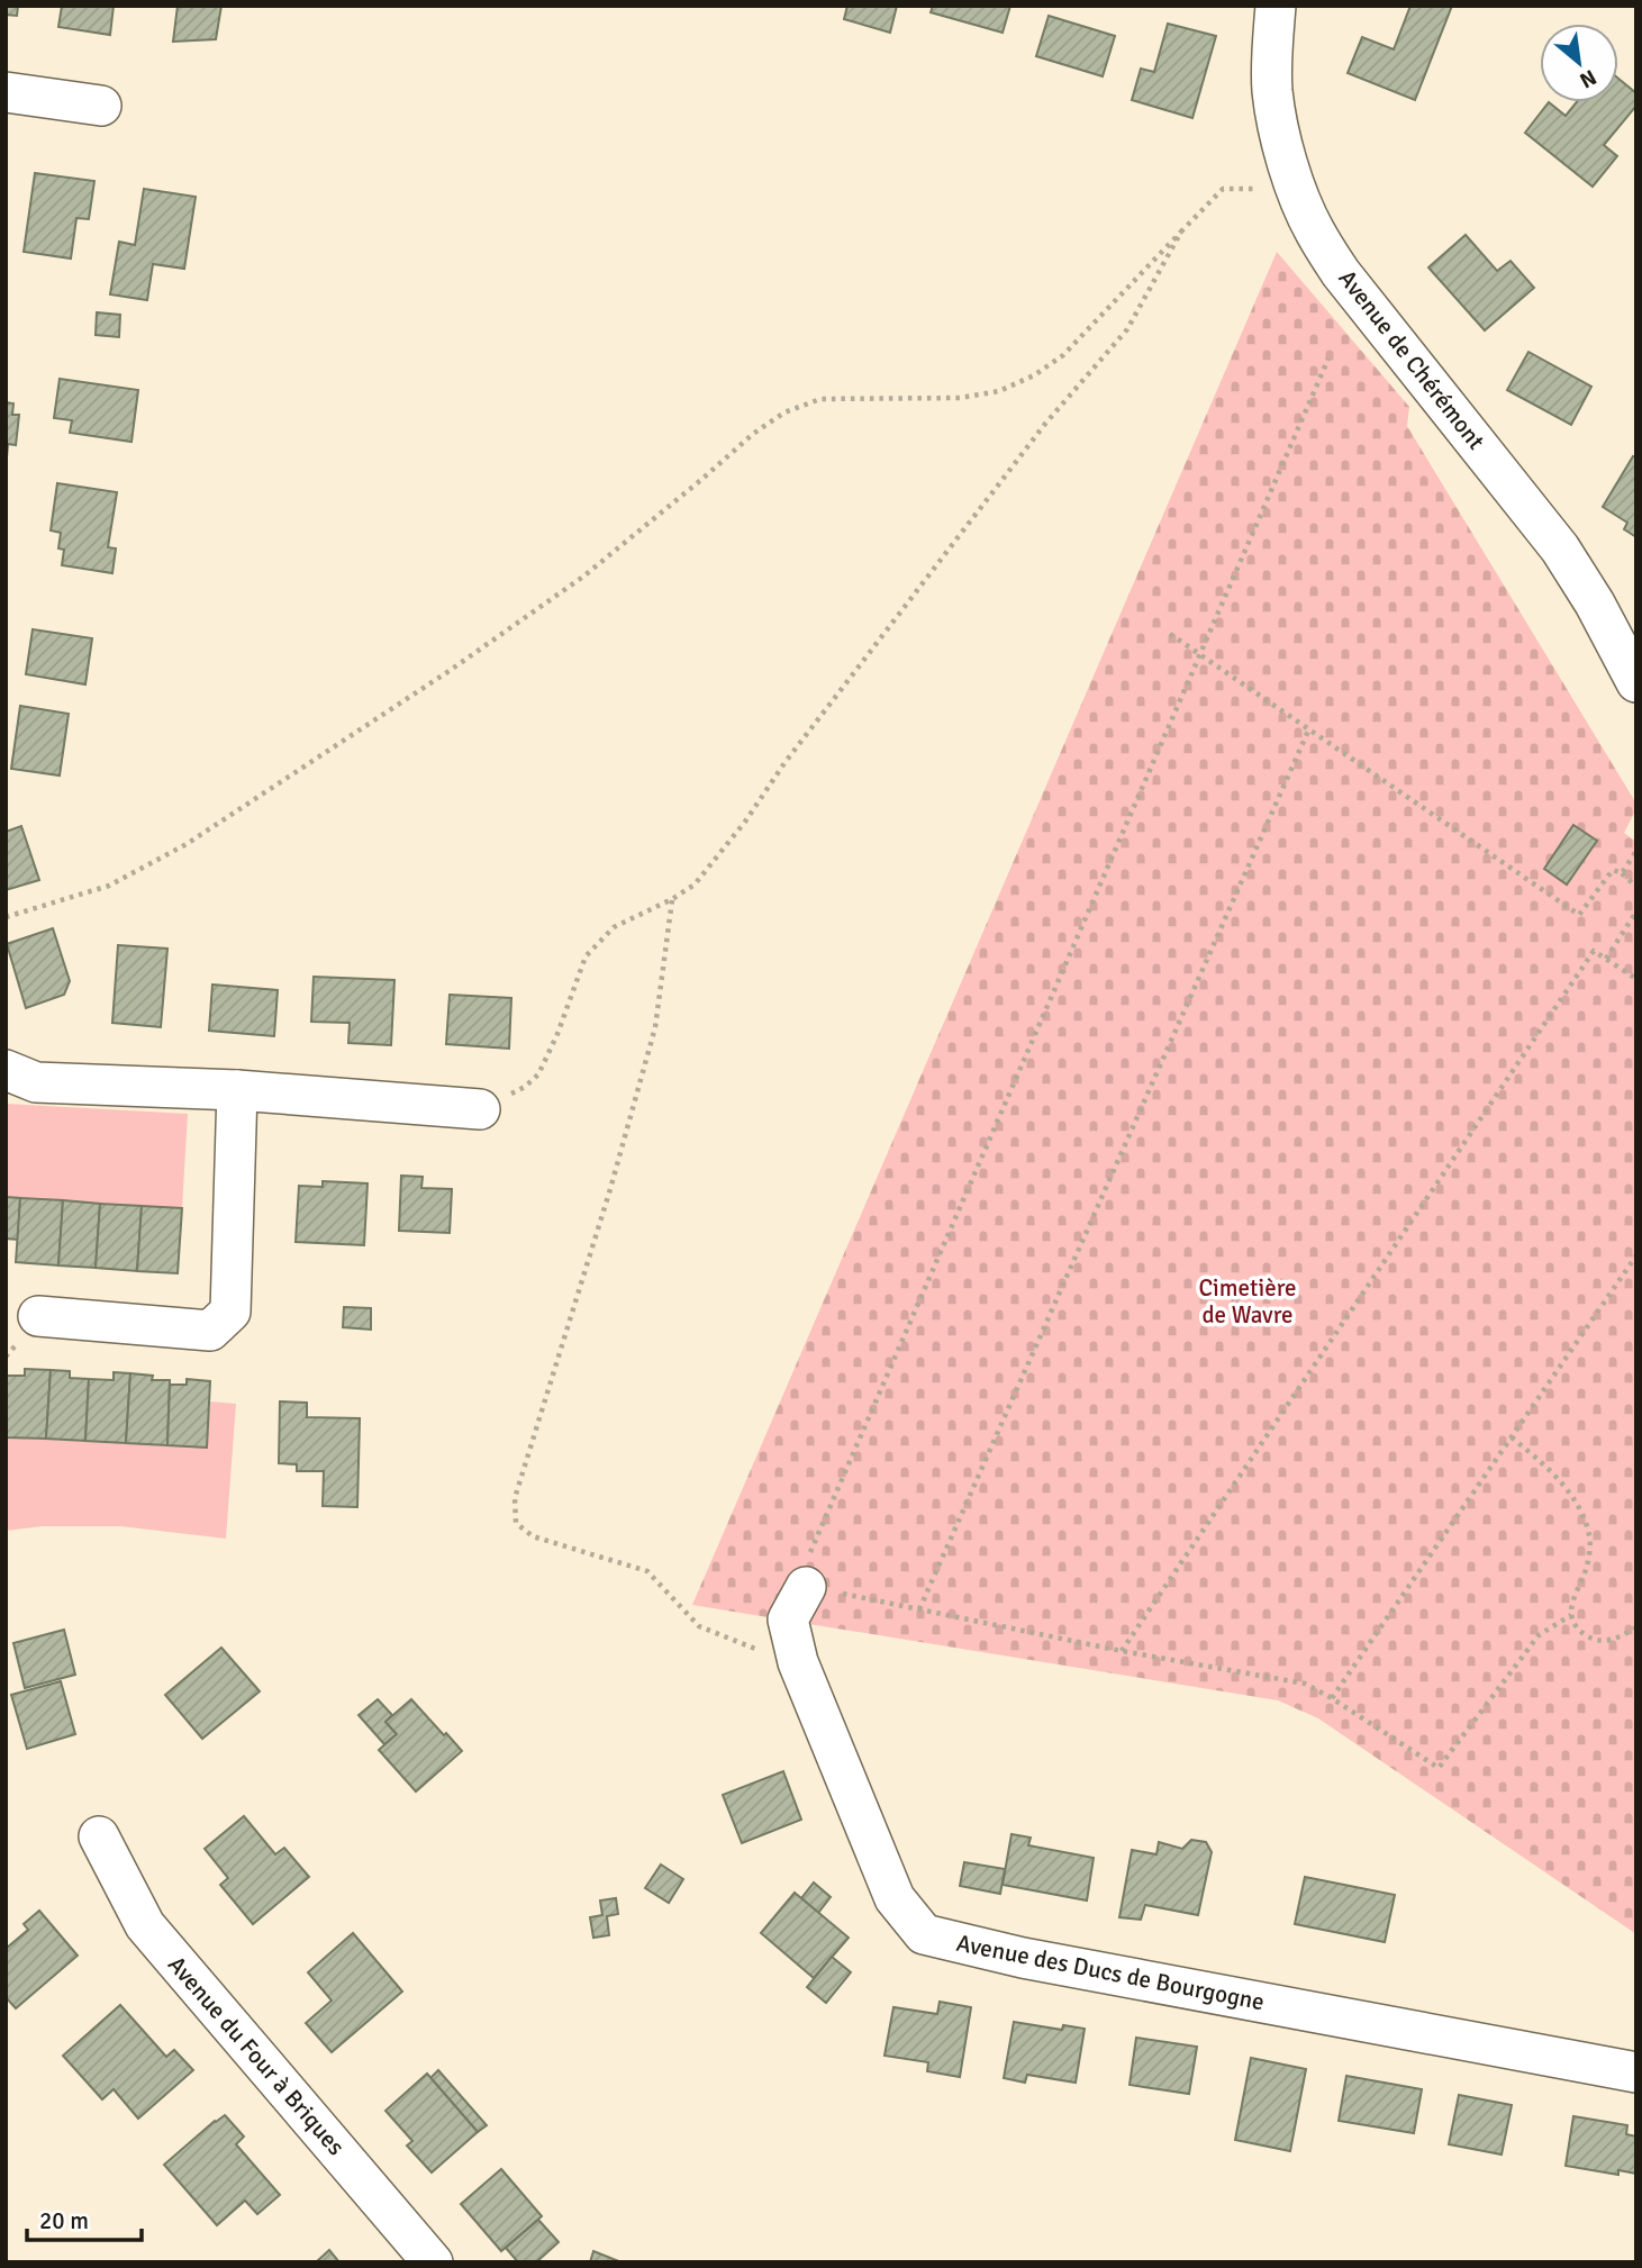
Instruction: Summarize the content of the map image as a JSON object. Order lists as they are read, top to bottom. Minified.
{"streets":{"street":["Avenue de Chérémont","Avenue des Ducs de Bourgogne","Avenue du Four à Briques"]},"parks":["Cimetière de Wavre"],"scale_bar":"20 m","north":"bottom right"}
